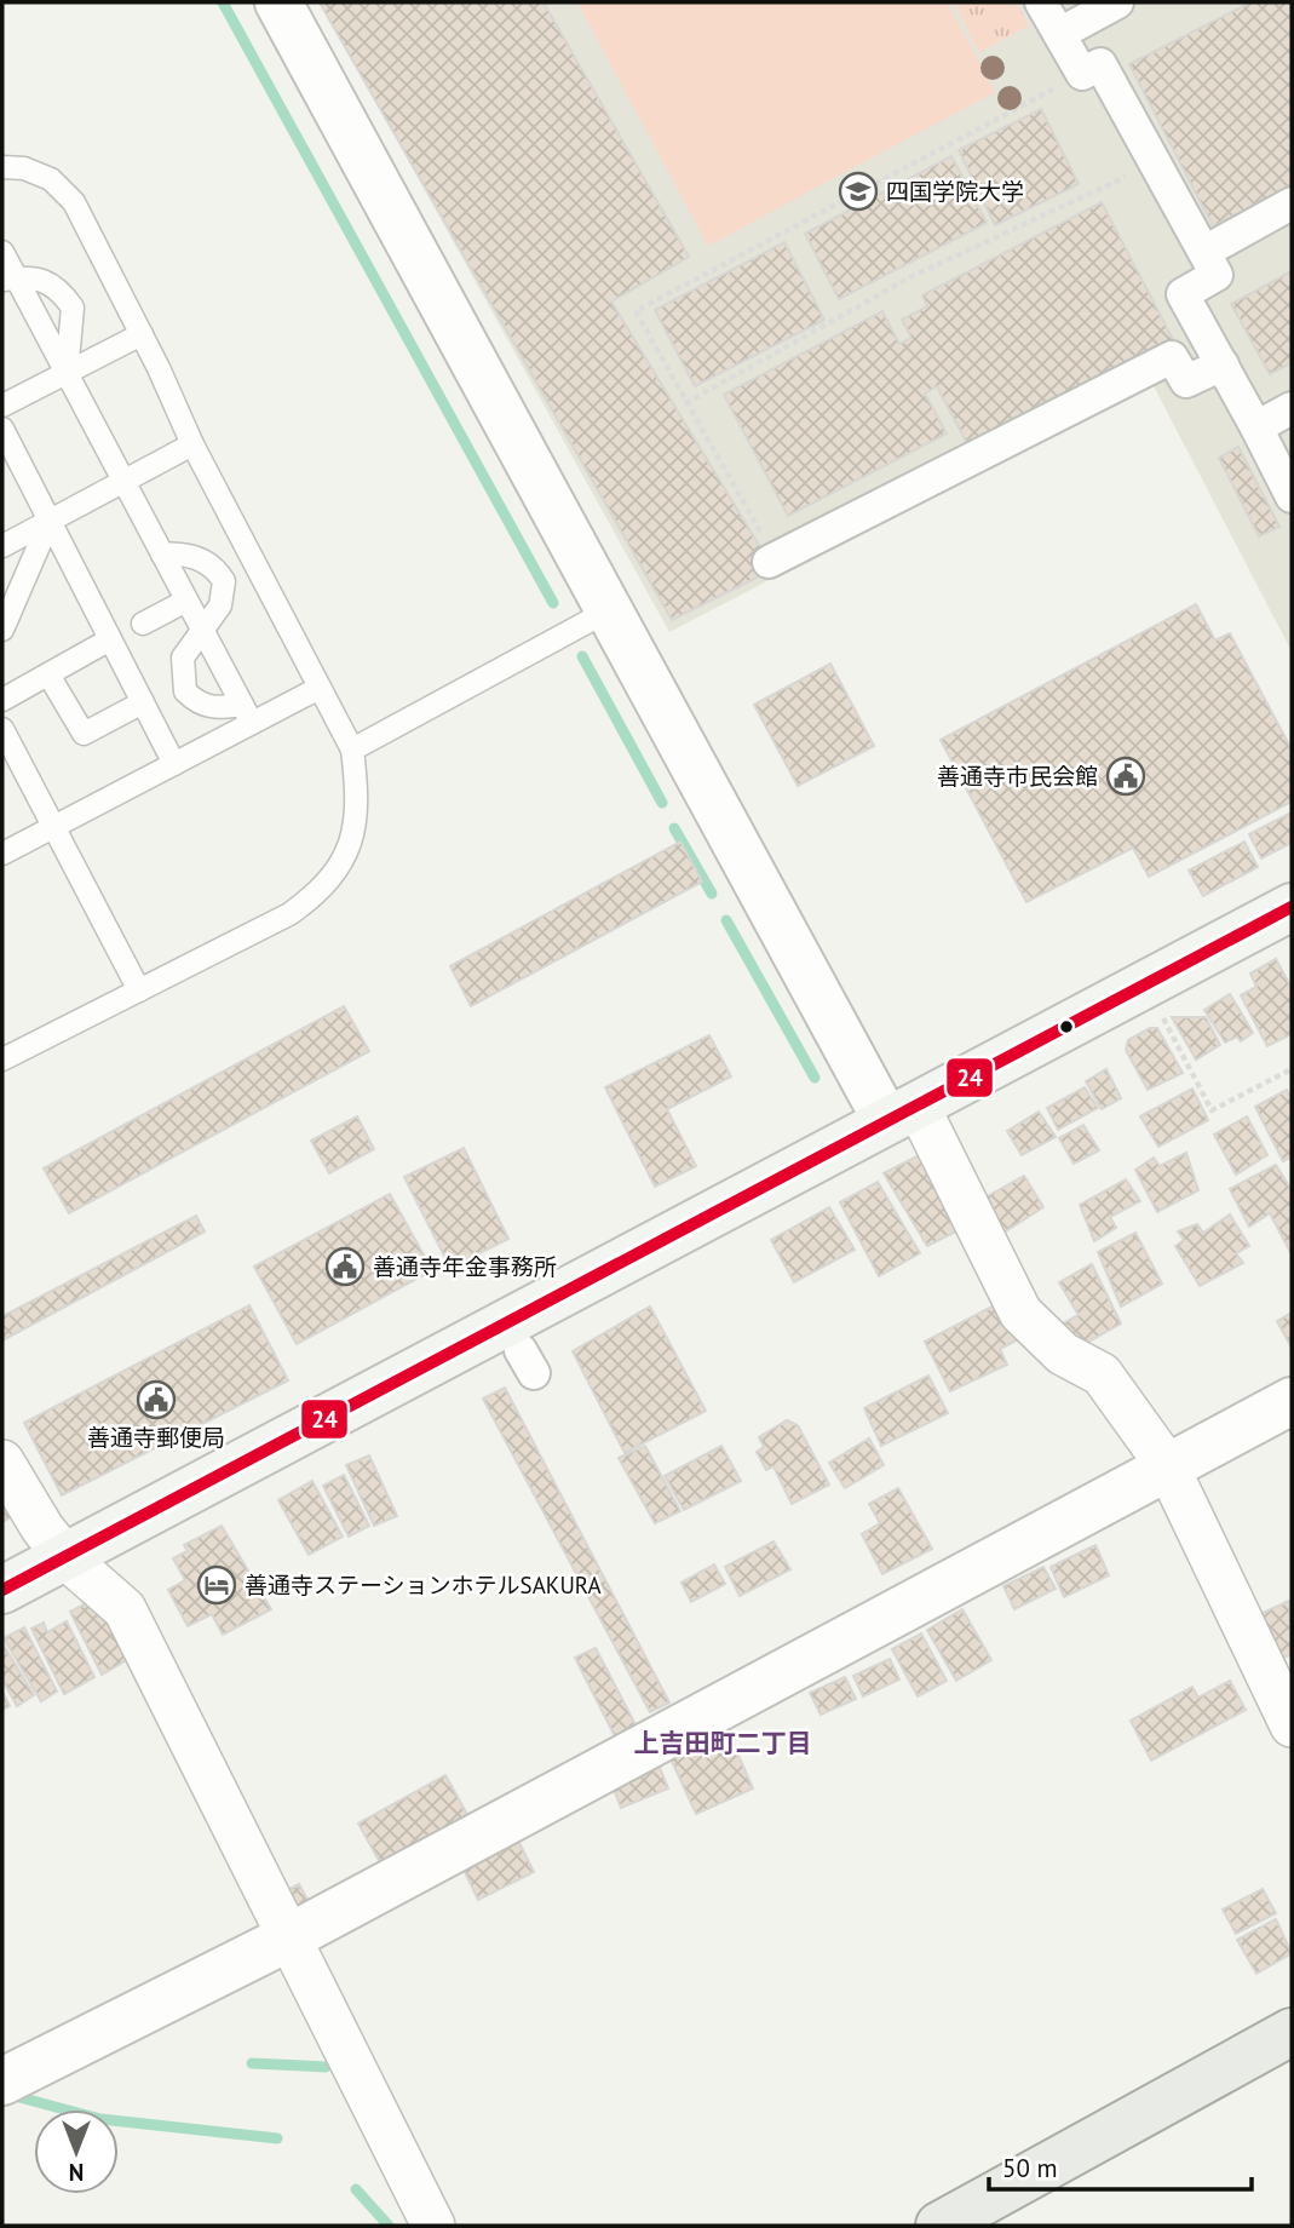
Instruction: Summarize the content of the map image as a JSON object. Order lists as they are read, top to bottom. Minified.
{"districts":["上吉田町二丁目"],"places":{"school or university":["四国学院大学"],"public building":["善通寺市民会館","善通寺年金事務所","善通寺郵便局"],"hotel":["善通寺ステーションホテルSAKURA"]},"lines":["transit line 24"],"scale_bar":"50 m","north":"bottom"}
